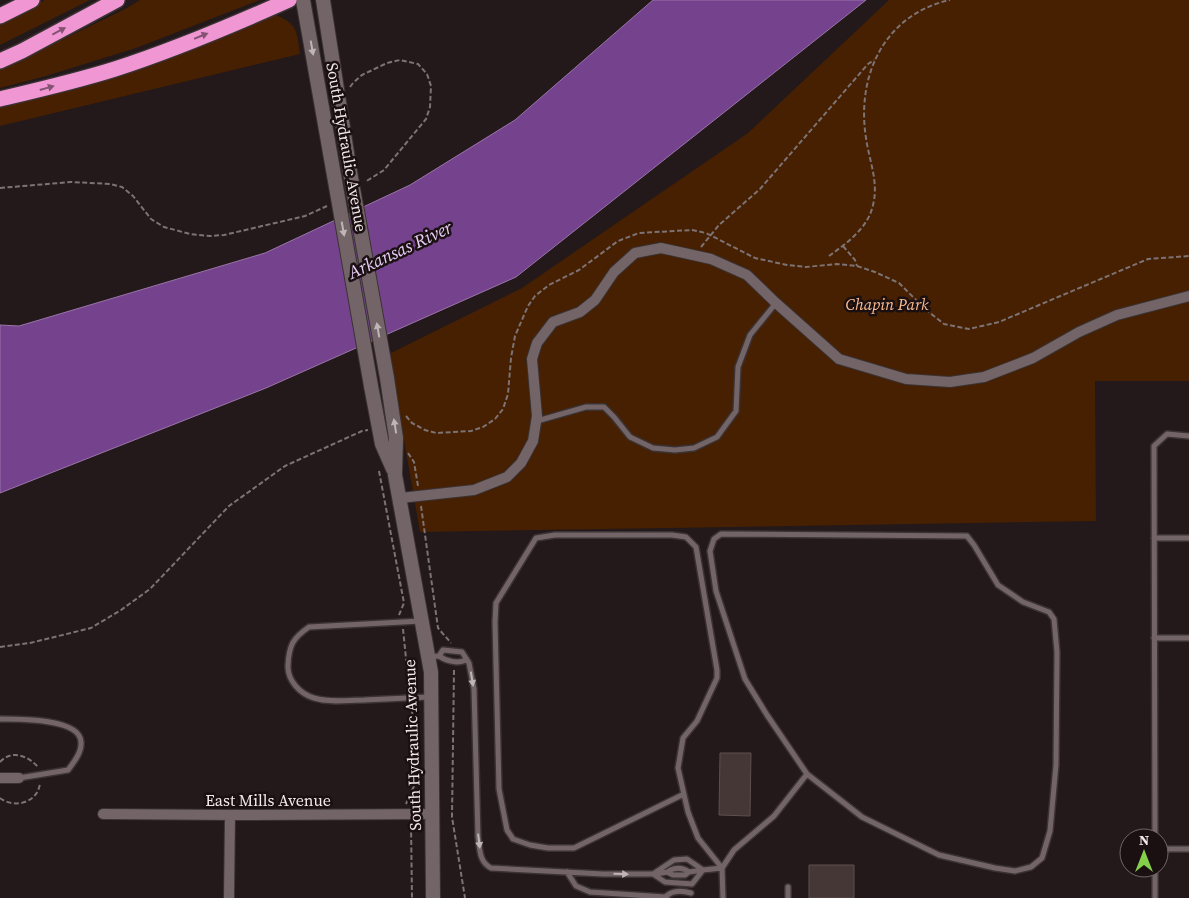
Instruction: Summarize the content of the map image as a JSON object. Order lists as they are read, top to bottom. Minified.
{"streets":{"street":["South Hydraulic Avenue","East Mills Avenue"]},"crossings":[["South Hydraulic Avenue","East Mills Avenue"]],"water":["Arkansas River"],"parks":["Chapin Park"],"north":"top"}
